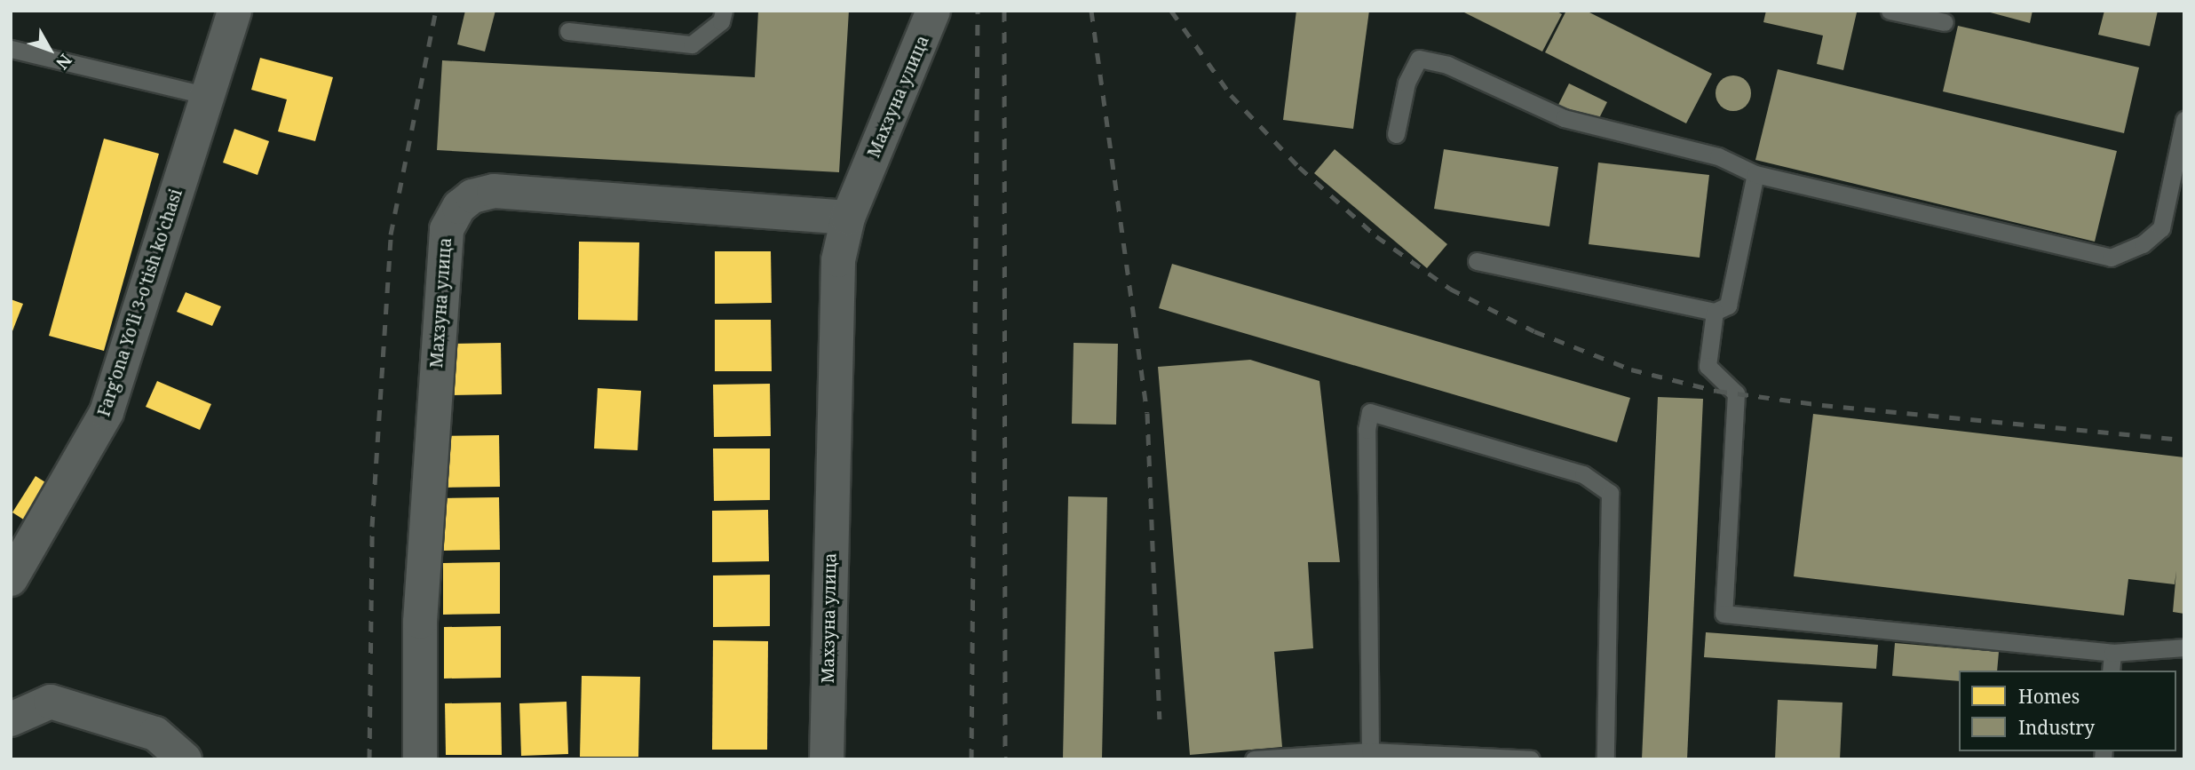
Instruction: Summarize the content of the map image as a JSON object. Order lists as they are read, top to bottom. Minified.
{"streets":{"street":["Махзуна улица","Farg'ona Yo'li 3-o'tish ko'chasi"]},"legend":["Homes","Industry"],"north":"bottom right"}
